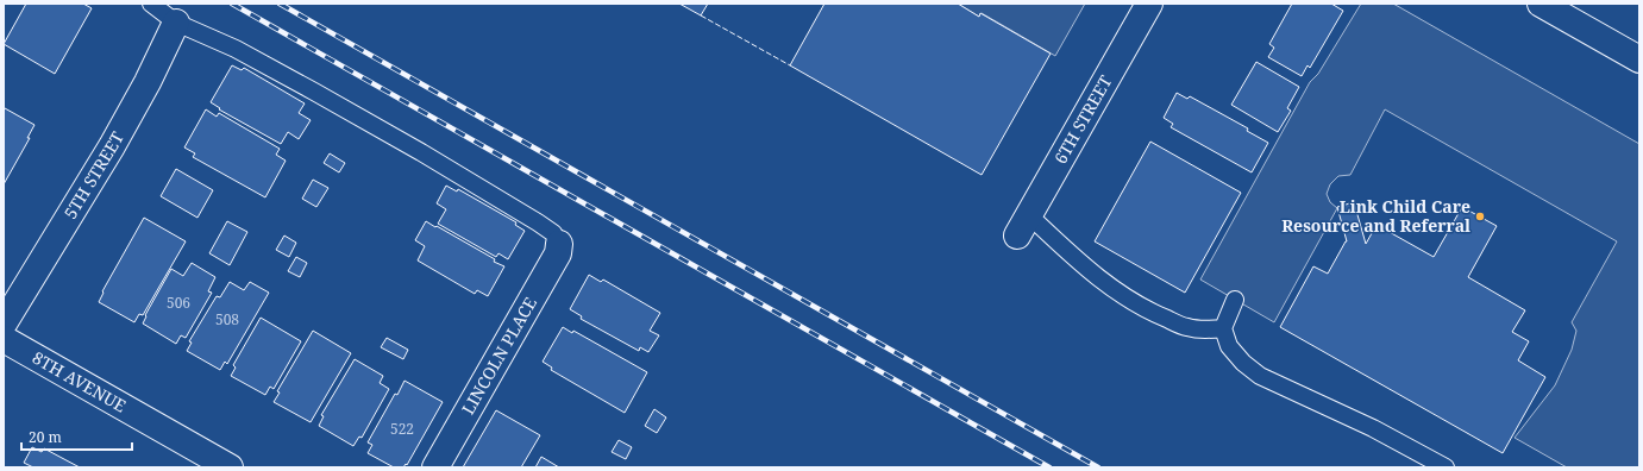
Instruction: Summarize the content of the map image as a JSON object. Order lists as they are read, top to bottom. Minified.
{"streets":{"street":["6TH STREET","5TH STREET","LINCOLN PLACE","8TH AVENUE"]},"places":["Link Child Care Resource and Referral"],"house_numbers":["506","508","522"],"scale_bar":"20 m"}
